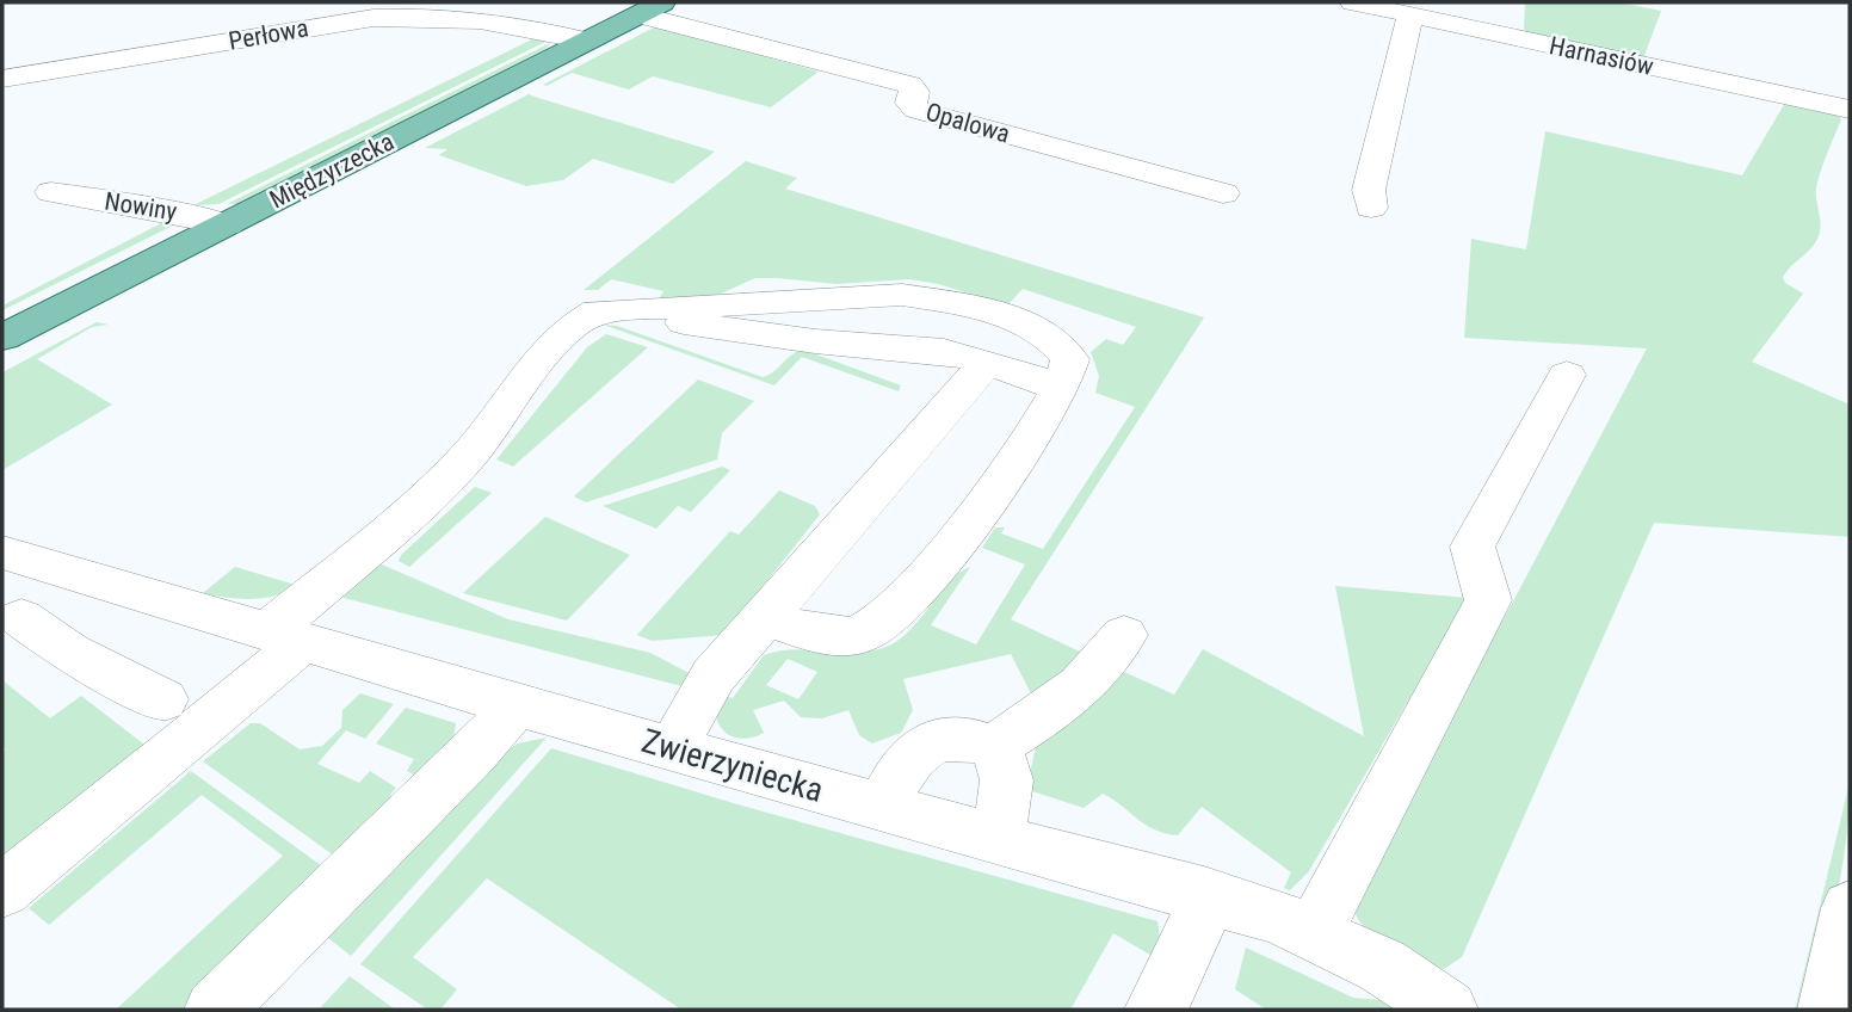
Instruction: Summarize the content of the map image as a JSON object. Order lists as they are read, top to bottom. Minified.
{"streets":{"main road":["Międzyrzecka"],"street":["Perłowa","Harnasiów","Opalowa","Nowiny","Zwierzyniecka"]},"crossings":[["Perłowa","Międzyrzecka"],["Opalowa","Międzyrzecka"],["Międzyrzecka","Nowiny"]]}
